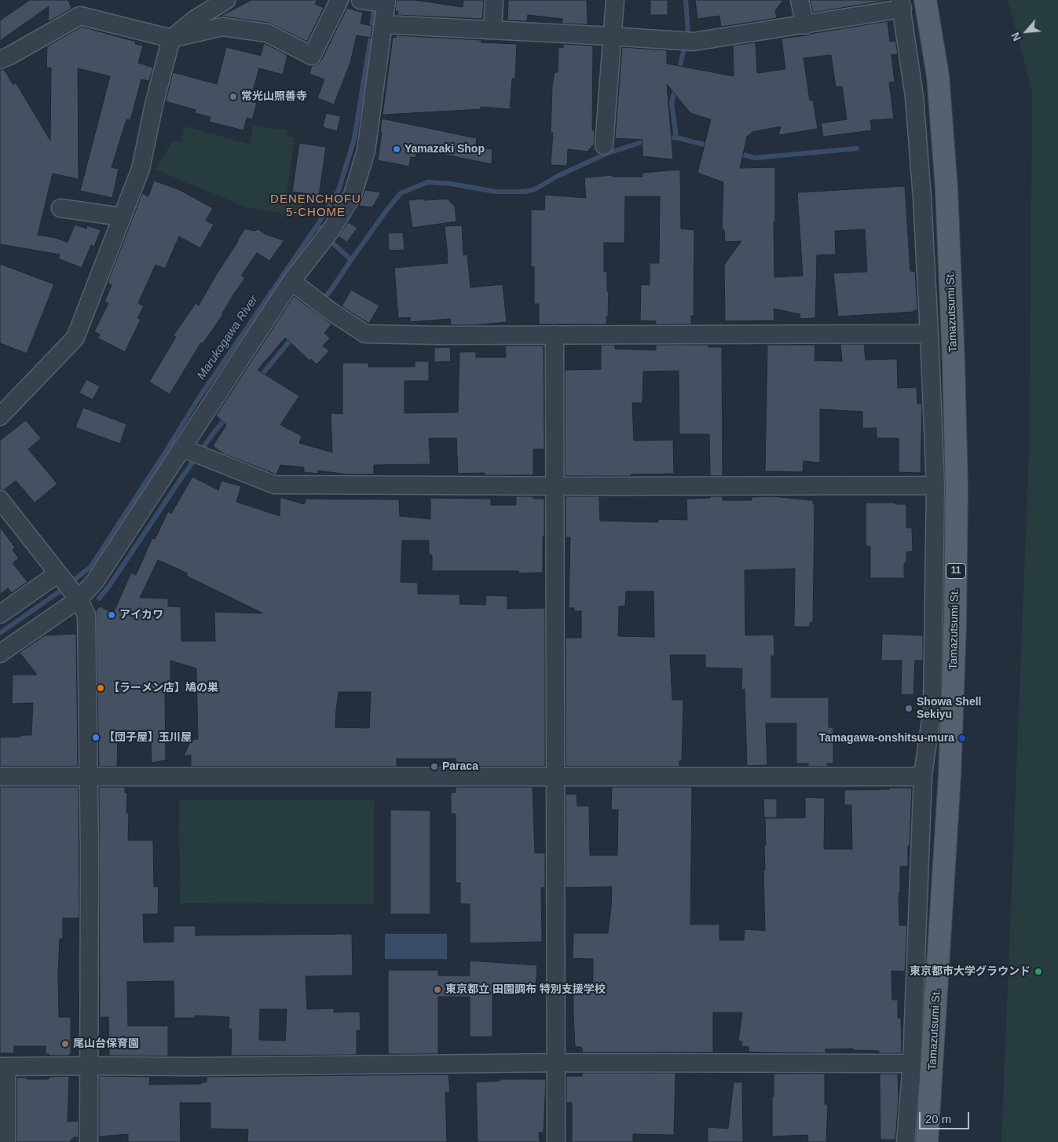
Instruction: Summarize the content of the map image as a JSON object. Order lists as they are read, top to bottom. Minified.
{"streets":{"main road":["Tamazutsumi St.","11"]},"districts":["DENENCHOFU 5-CHOME"],"water":["Marukogawa River"],"places":["常光山照善寺","Yamazaki Shop","アイカワ","【ラーメン店】鳩の巣","Showa Shell Sekiyu","【団子屋】玉川屋","Tamagawa-onshitsu-mura","Paraca","東京都市大学グラウンド","東京都立 田園調布 特別支援学校","尾山台保育園"],"scale_bar":"20 m","north":"bottom left"}
